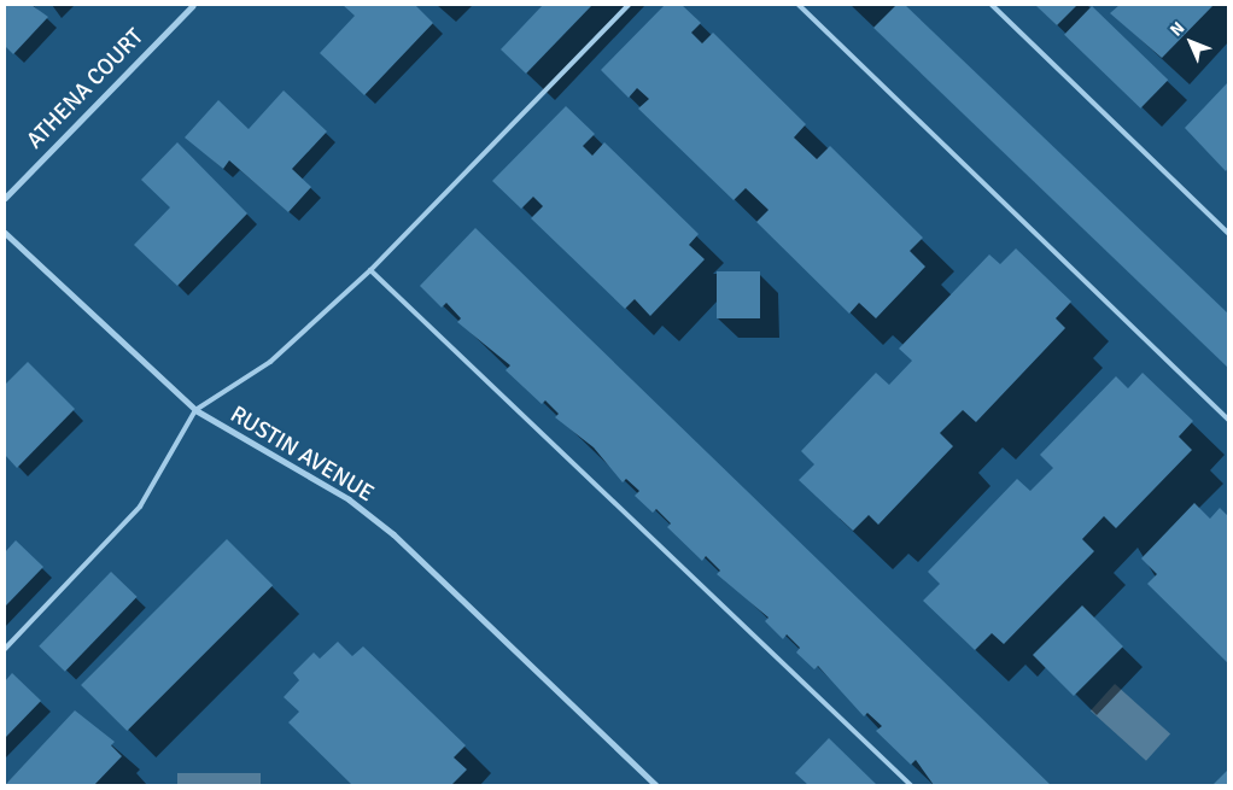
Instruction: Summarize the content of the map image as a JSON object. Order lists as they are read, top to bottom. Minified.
{"streets":{"street":["ATHENA COURT","RUSTIN AVENUE"]},"north":"top left"}
